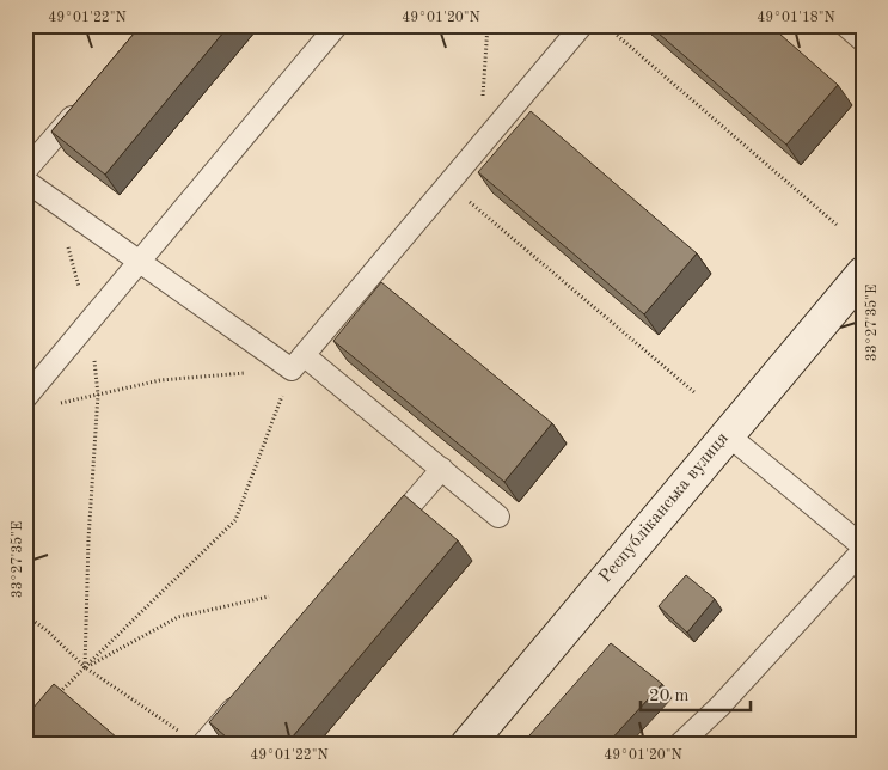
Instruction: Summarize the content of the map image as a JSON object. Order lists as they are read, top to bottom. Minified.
{"streets":{"main road":["Республіканська вулиця"]},"scale_bar":"20 m","coordinates":["49°01'22\"N","49°01'20\"N","49°01'18\"N","33°27'35\"E"]}
